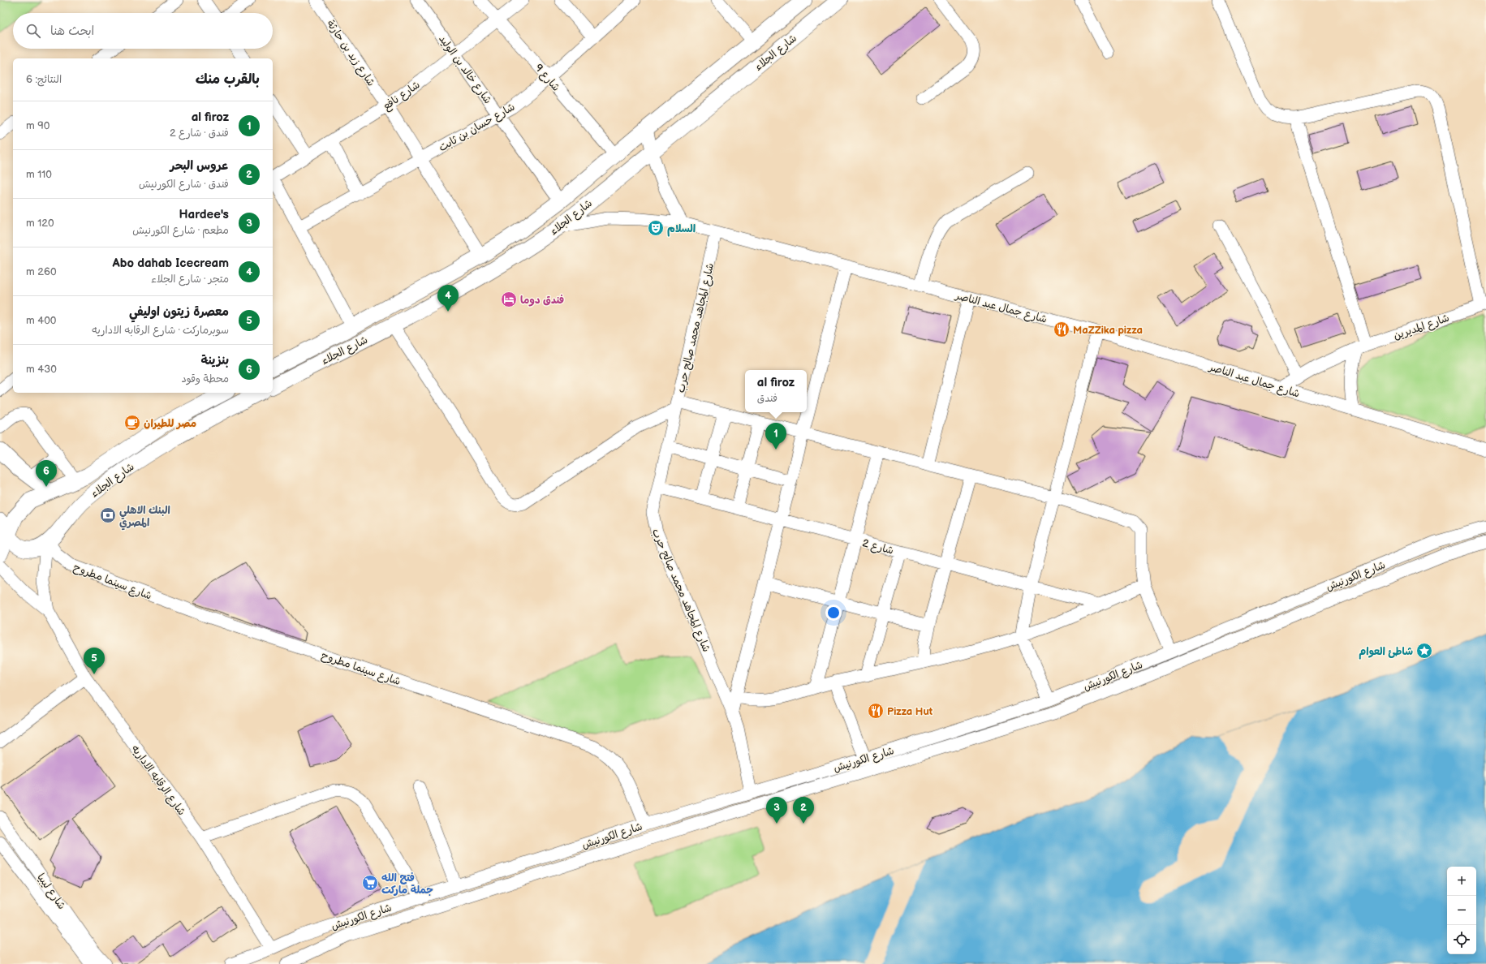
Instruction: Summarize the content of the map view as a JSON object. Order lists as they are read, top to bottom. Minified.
{"streets":{"main road":["شارع الجلاء"],"street":["شارع زيد بن حارثة","شارع خالد بن الوليد","شارع 9","شارع نافع","شارع حسان بن ثابت","شارع جمال عبد الناصر","شارع المديرين","شارع المجاهد محمد صالح حرب","شارع 2","شارع الكورنيش","شارع سينما مطروح","شارع الرقابه الاداريه","شارع ليبيا"]},"crossings":[["شارع الجلاء","شارع زيد بن حارثة"],["شارع الجلاء","شارع خالد بن الوليد"],["شارع الجلاء","شارع 9"],["شارع الجلاء","شارع جمال عبد الناصر"],["شارع الجلاء","شارع سينما مطروح"],["شارع زيد بن حارثة","شارع نافع"],["شارع زيد بن حارثة","شارع حسان بن ثابت"],["شارع خالد بن الوليد","شارع نافع"],["شارع خالد بن الوليد","شارع حسان بن ثابت"],["شارع 9","شارع نافع"],["شارع 9","شارع حسان بن ثابت"],["شارع جمال عبد الناصر","شارع المديرين"],["شارع جمال عبد الناصر","شارع المجاهد محمد صالح حرب"],["شارع المجاهد محمد صالح حرب","شارع 2"],["شارع المجاهد محمد صالح حرب","شارع الكورنيش"],["شارع الكورنيش","شارع سينما مطروح"],["شارع الكورنيش","شارع الرقابه الاداريه"]],"places":{"theatre":["السلام"],"hotel":["فندق دوما"],"restaurant":["MaZZika pizza","Pizza Hut"],"cafe":["مصر للطيران"],"bank":["البنك الاهلي المصري"],"place":["شاطئ العوام"],"supermarket":["فتح الله جملة ماركت"]},"page":{"search":"ابحث هنا","heading":["بالقرب منك","النتائج: 6"],"list":[{"mark":"1","name":"al firoz","note":"فندق · شارع 2","value":"90 m"},{"mark":"2","name":"عروس البحر","note":"فندق · شارع الكورنيش","value":"110 m"},{"mark":"3","name":"Hardee's","note":"مطعم · شارع الكورنيش","value":"120 m"},{"mark":"4","name":"Abo dahab Icecream","note":"متجر · شارع الجلاء","value":"260 m"},{"mark":"5","name":"معصرة زيتون اوليفي","note":"سوبرماركت · شارع الرقابه الاداريه","value":"400 m"},{"mark":"6","name":"بنزينة","note":"محطة وقود","value":"430 m"}],"pins":["4","1","6","5","2","3"],"popup":["al firoz","فندق"],"map_buttons":["+","−"]}}
